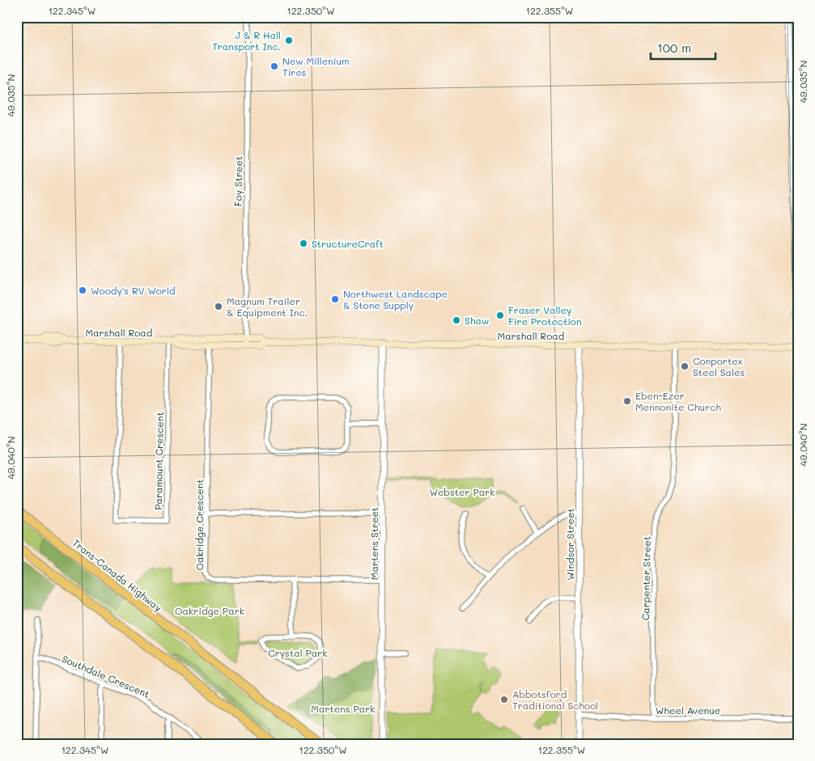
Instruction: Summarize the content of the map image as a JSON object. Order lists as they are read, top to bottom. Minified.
{"streets":{"highway":["Trans-Canada Highway"],"main road":["Marshall Road"],"street":["Foy Street","Paramount Crescent","Oakridge Crescent","Martens Street","Windsor Street","Carpenter Street","Southdale Crescent","Wheel Avenue"]},"crossings":[["Foy Street","Marshall Road"],["Marshall Road","Paramount Crescent"],["Marshall Road","Oakridge Crescent"],["Marshall Road","Martens Street"],["Marshall Road","Windsor Street"],["Marshall Road","Carpenter Street"],["Oakridge Crescent","Martens Street"],["Windsor Street","Wheel Avenue"],["Carpenter Street","Wheel Avenue"]],"parks":["Webster Park","Oakridge Park","Crystal Park","Martens Park"],"places":["J & R Hall Transport Inc.","New Millenium Tires","StructureCraft","Woody's RV World","Northwest Landscape & Stone Supply","Magnum Trailer & Equipment Inc.","Fraser Valley Fire Protection","Shaw","Conportex Steel Sales","Eben-Ezer Mennonite Church","Abbotsford Traditional School"],"scale_bar":"100 m","coordinates":["122.345°W","122.350°W","122.355°W","49.035°N","49.040°N"]}
